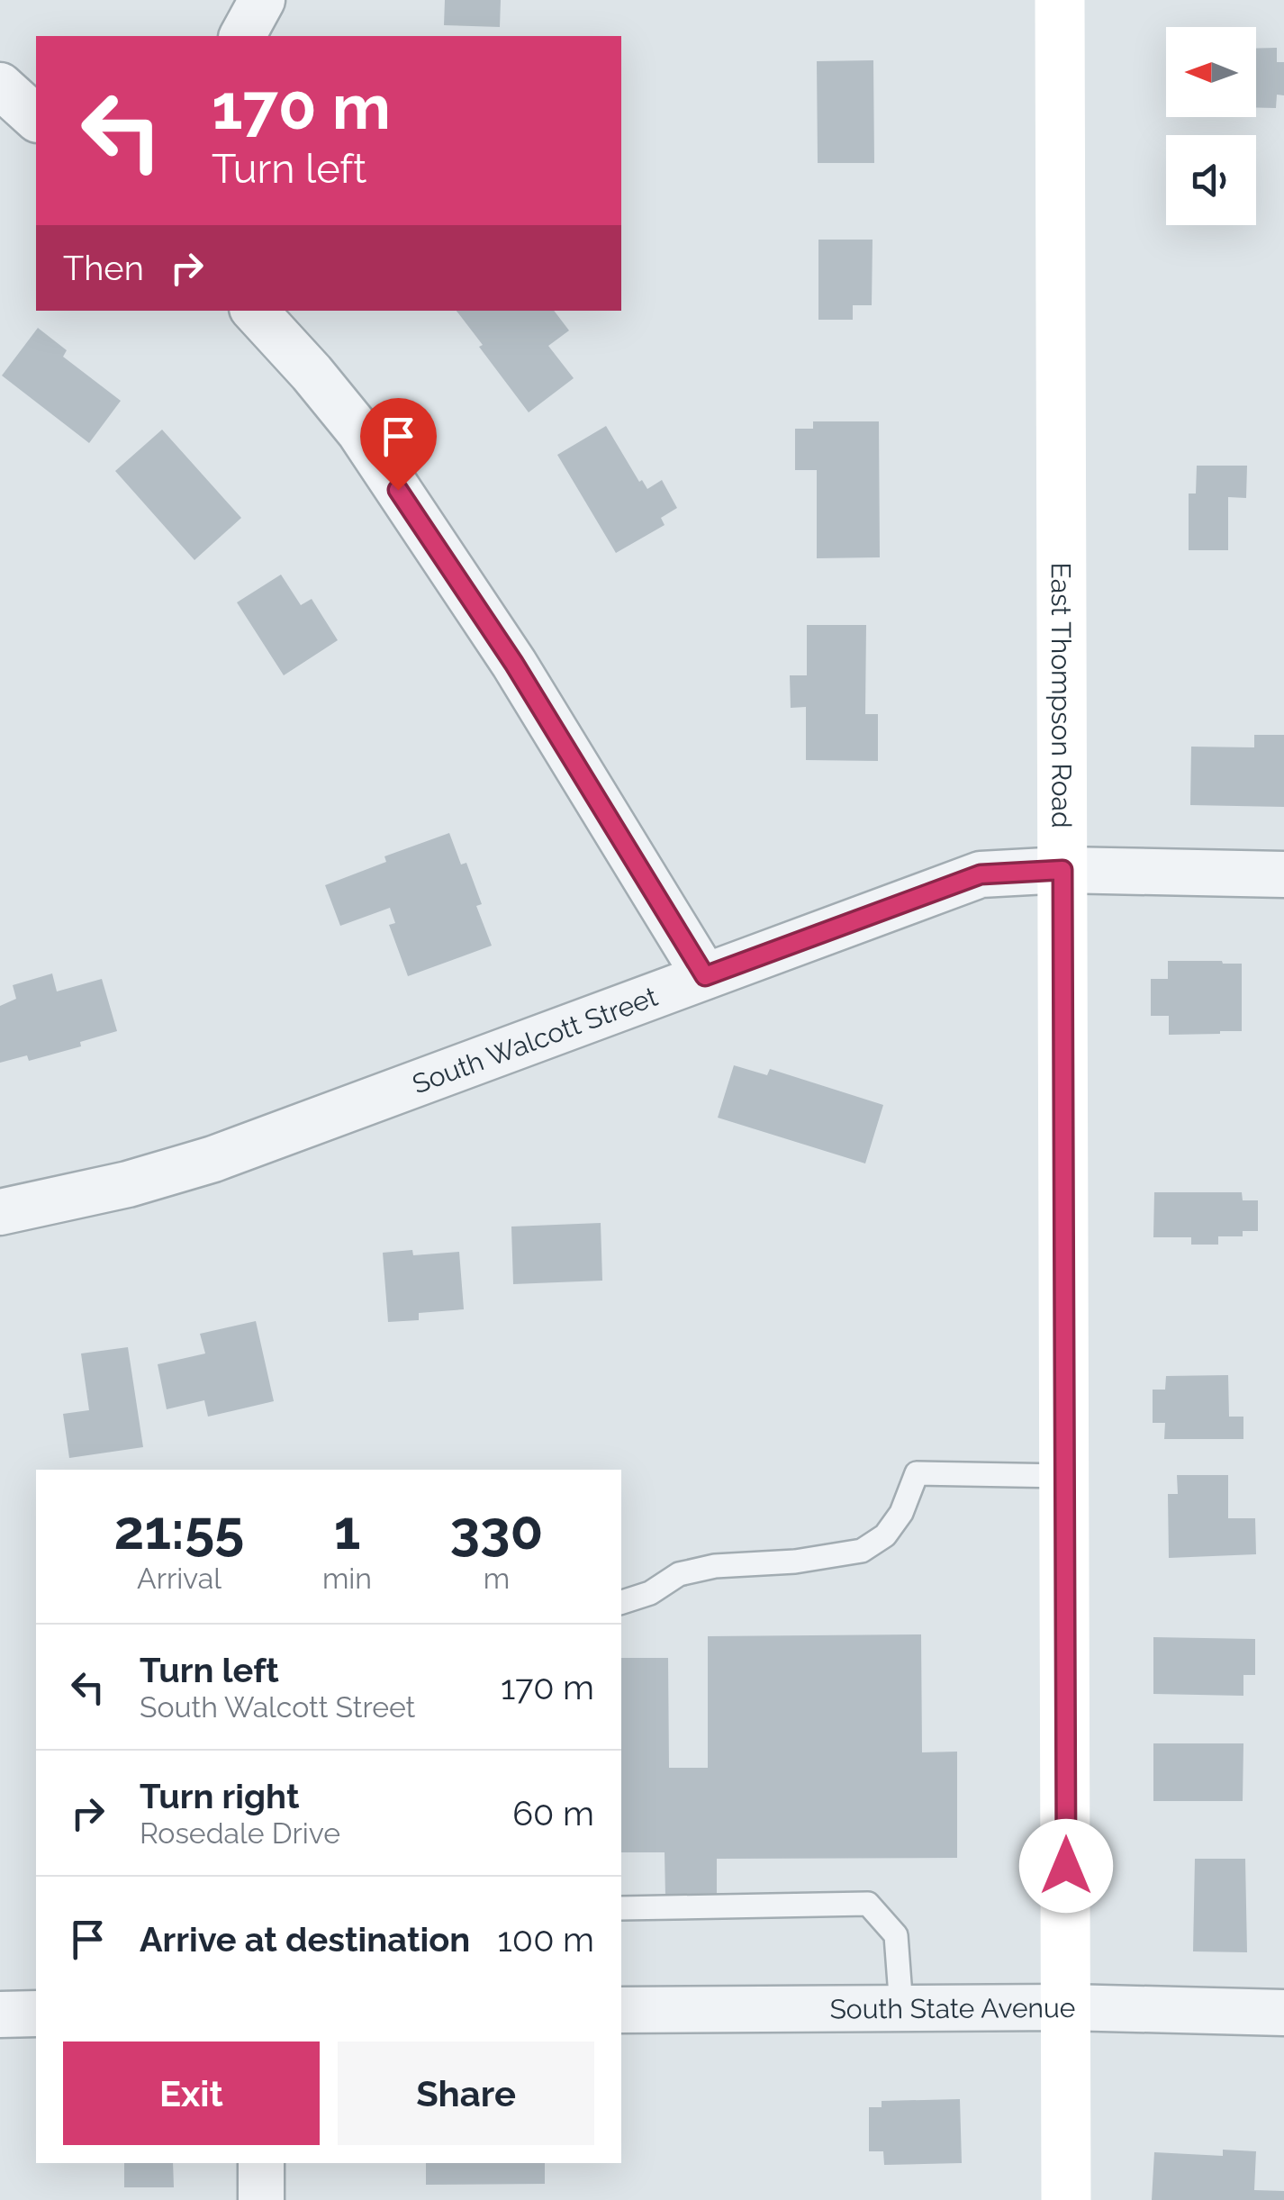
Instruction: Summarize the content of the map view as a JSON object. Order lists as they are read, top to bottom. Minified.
{"streets":{"main road":["East Thompson Road"],"street":["South Walcott Street","South State Avenue"]},"crossings":[["East Thompson Road","South Walcott Street"],["East Thompson Road","South State Avenue"]],"north":"left","page":{"turn":["170 m","Turn left"],"then":"Then","eta":["21:55","Arrival","1","min","330","m"],"list":[{"name":"Turn left","note":"South Walcott Street","value":"170 m"},{"name":"Turn right","note":"Rosedale Drive","value":"60 m"},{"name":"Arrive at destination","value":"100 m"}],"buttons":["Exit","Share"]}}
